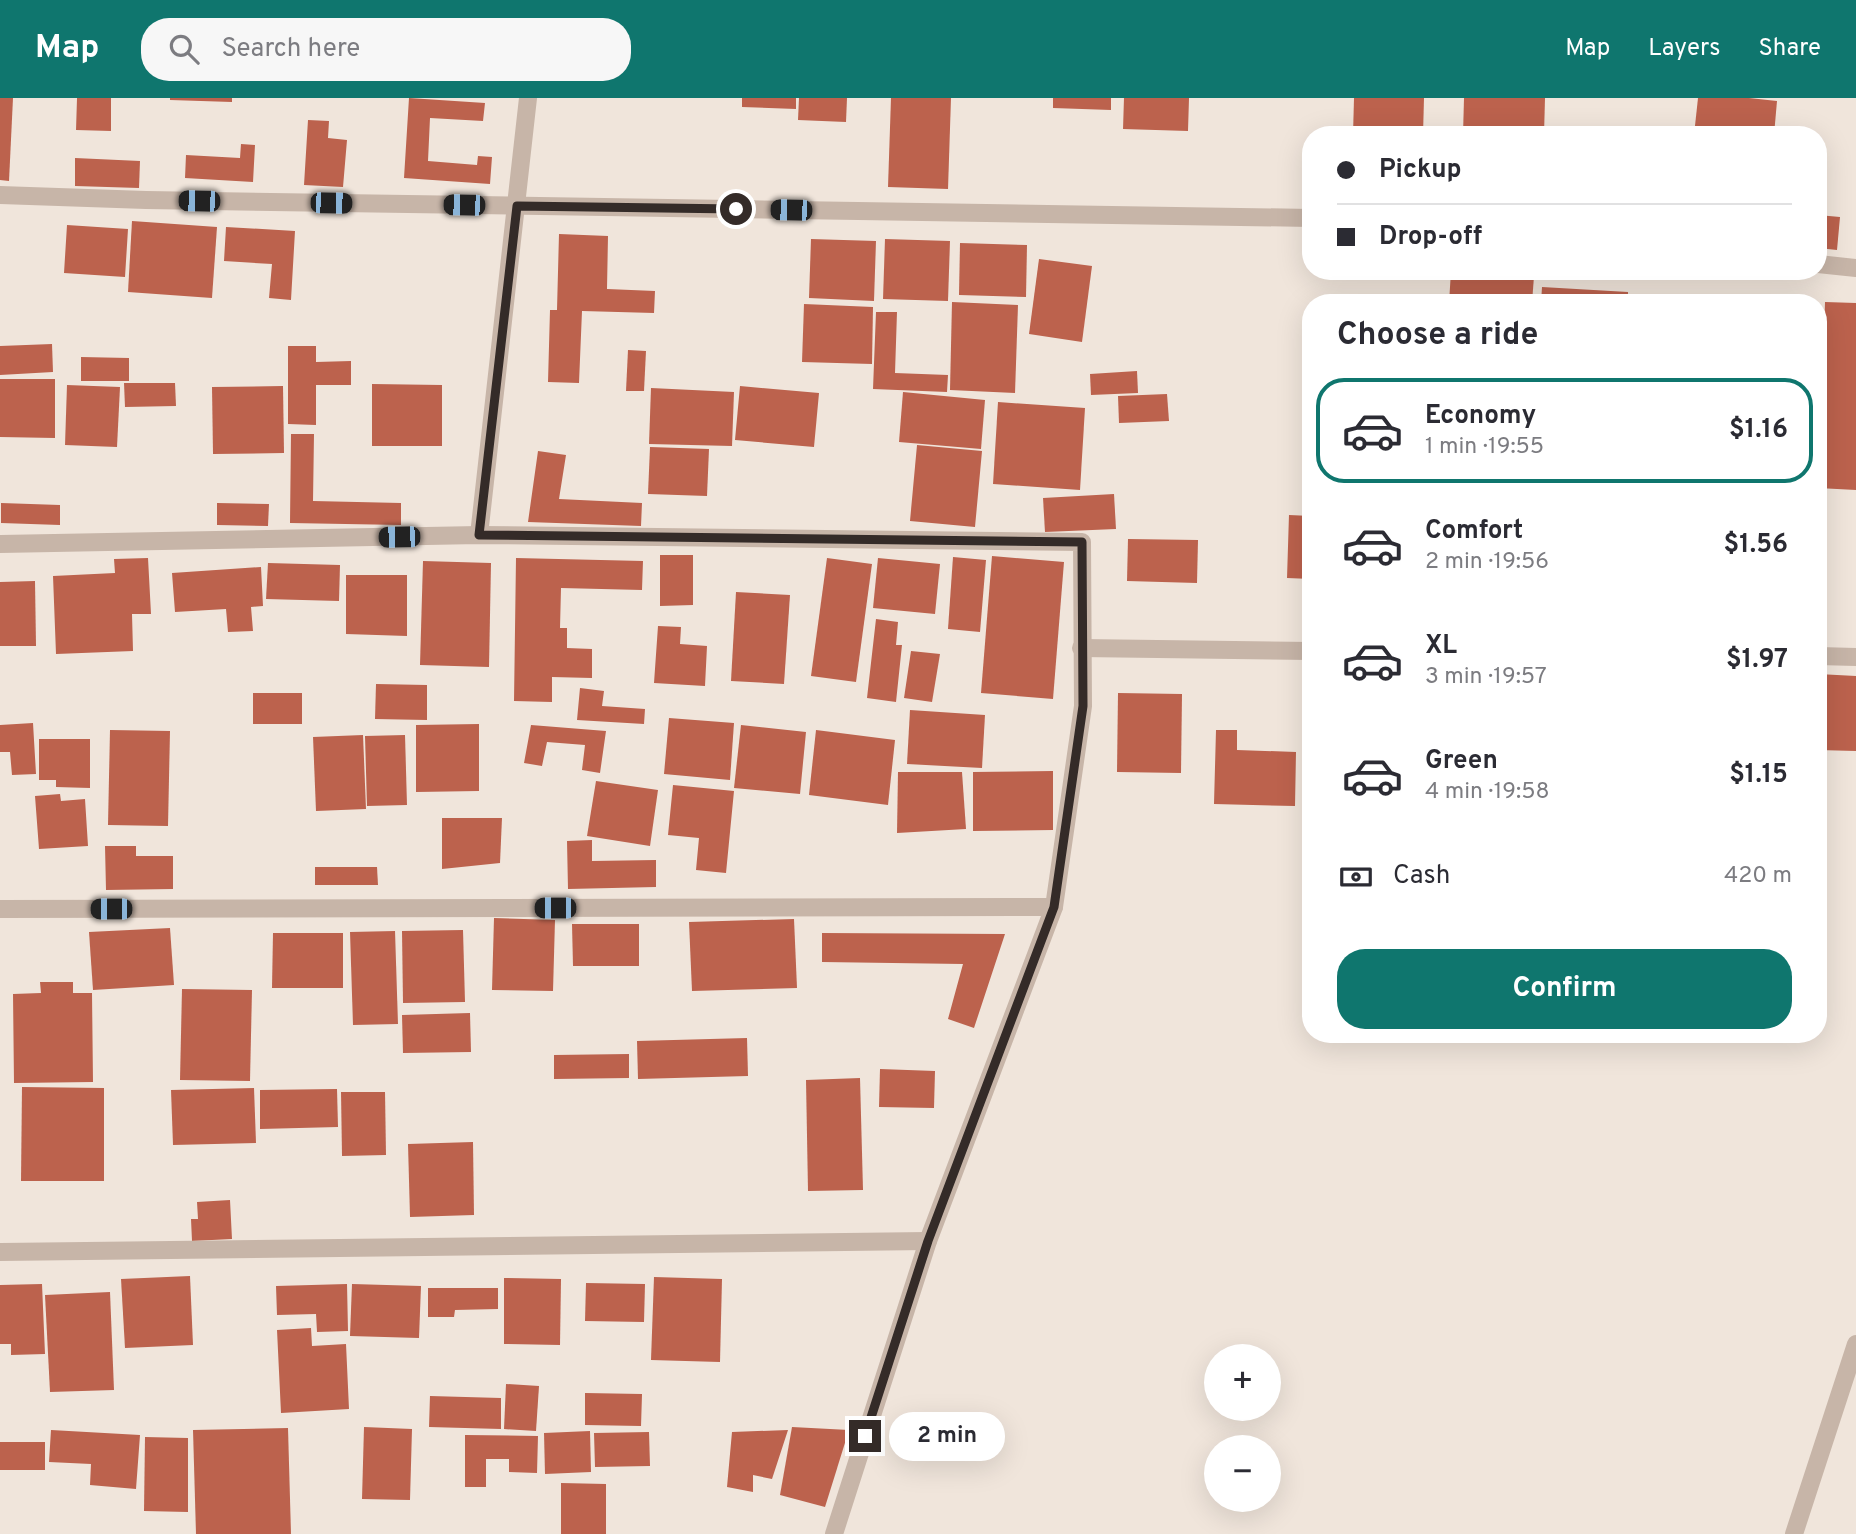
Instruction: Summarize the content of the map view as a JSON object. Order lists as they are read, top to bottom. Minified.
{"page":{"header":"Map","search":"Search here","nav":["Map","Layers","Share"],"banner":["Pickup","Drop-off"],"heading":"Choose a ride","list":[{"name":"Economy","note":"1 min · 19:55","value":"$1.16"},{"name":"Comfort","note":"2 min · 19:56","value":"$1.56"},{"name":"XL","note":"3 min · 19:57","value":"$1.97"},{"name":"Green","note":"4 min · 19:58","value":"$1.15"}],"pay":["Cash","420 m"],"buttons":"Confirm","map_buttons":["+","−"],"bubble":"2 min"}}
